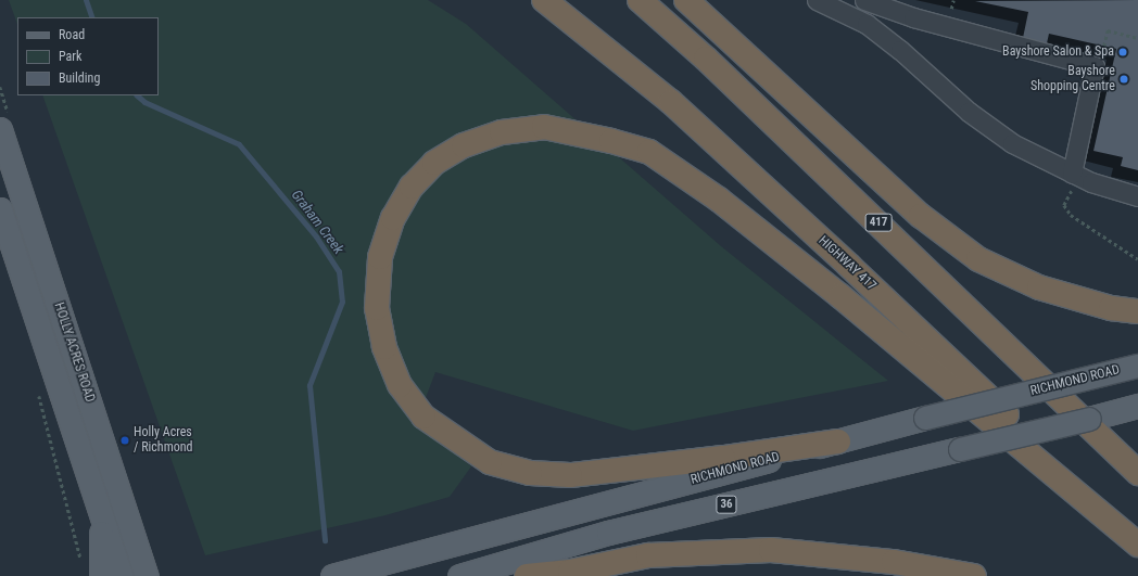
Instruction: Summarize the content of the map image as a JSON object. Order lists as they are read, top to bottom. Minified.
{"streets":{"highway":["417","HIGHWAY 417"],"main road":["HOLLY ACRES ROAD","RICHMOND ROAD","36"]},"water":["Graham Creek"],"places":["Bayshore Salon & Spa","Bayshore Shopping Centre","Holly Acres / Richmond"],"legend":["Road","Park","Building"]}
